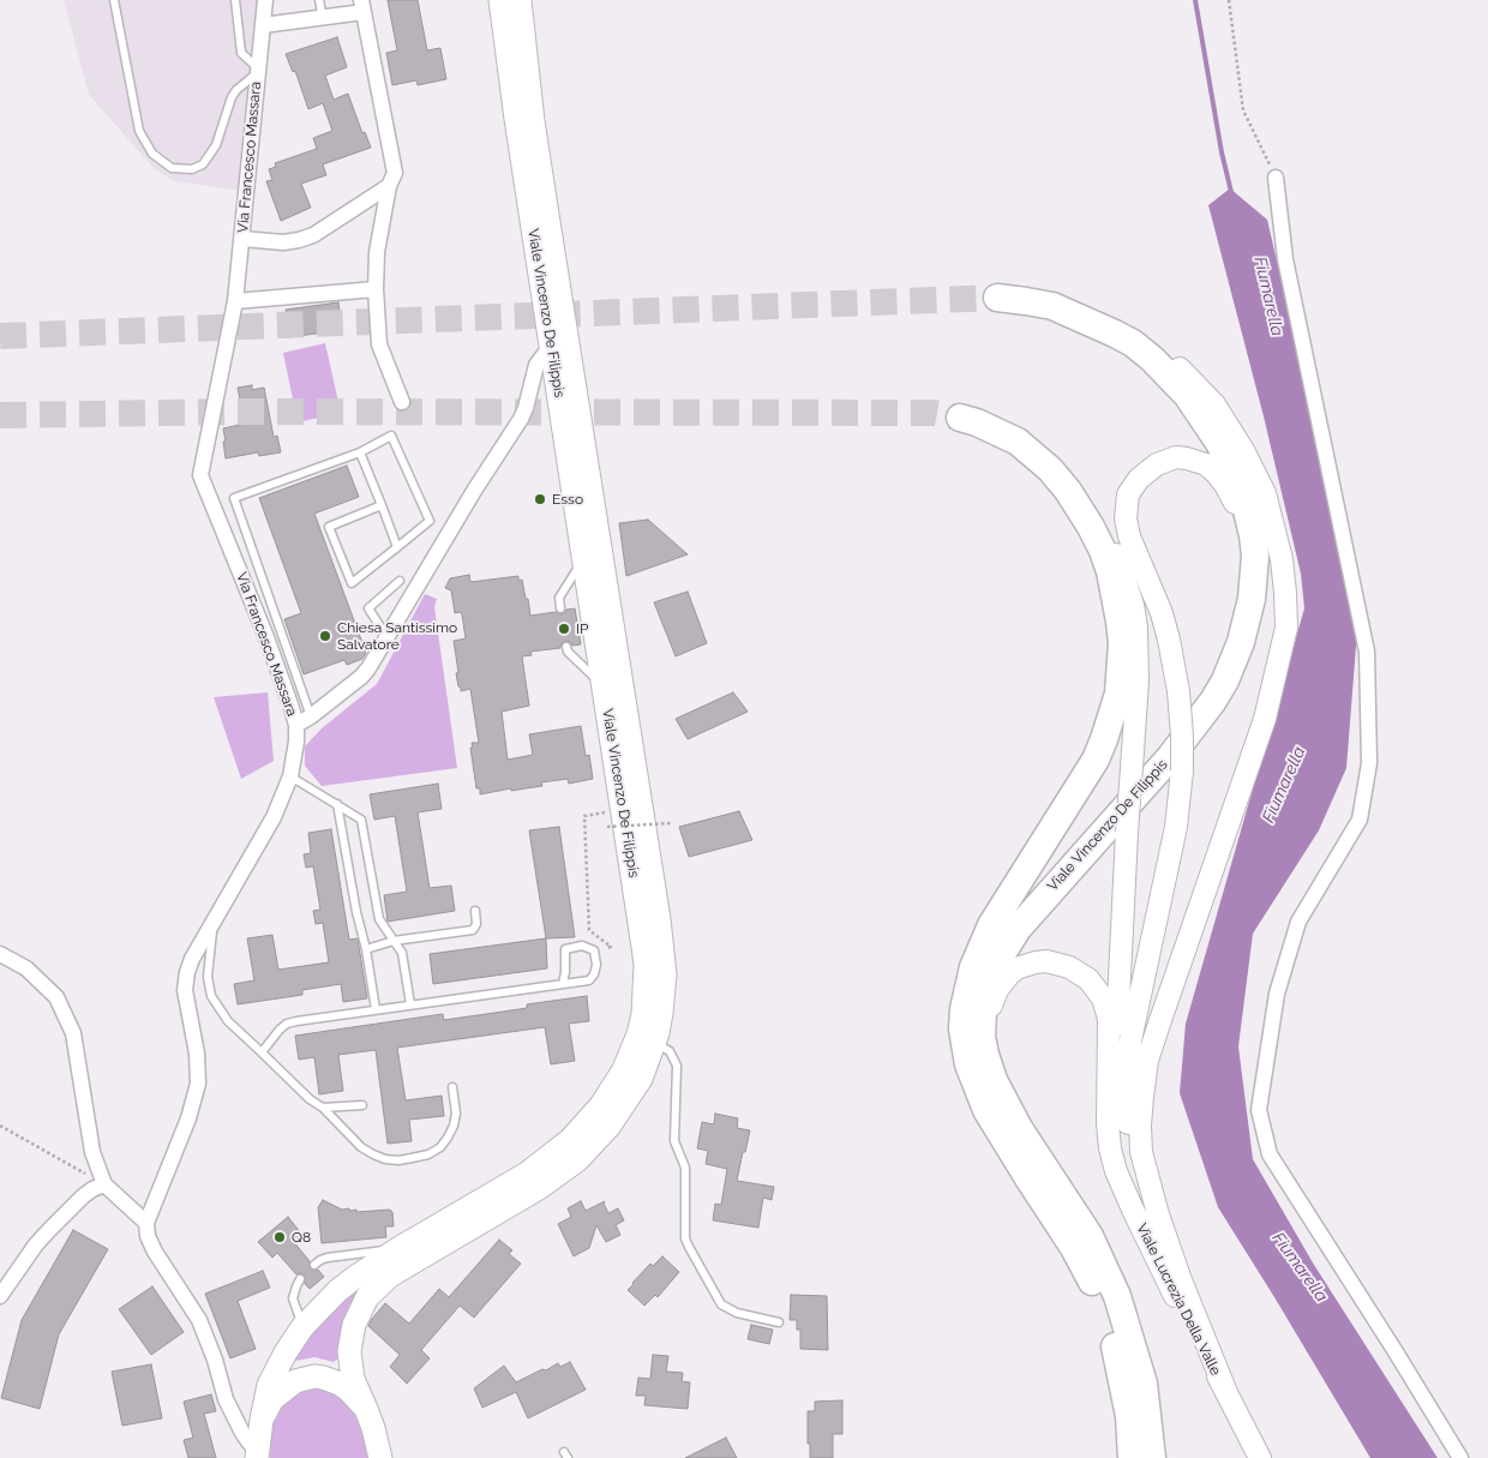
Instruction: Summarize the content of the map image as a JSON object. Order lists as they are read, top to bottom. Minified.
{"streets":{"highway":["Viale Vincenzo De Filippis"],"main road":["Viale Lucrezia Della Valle"],"street":["Via Francesco Massara"]},"water":["Fiumarella"],"places":["Esso","IP","Chiesa Santissimo Salvatore","Q8"]}
